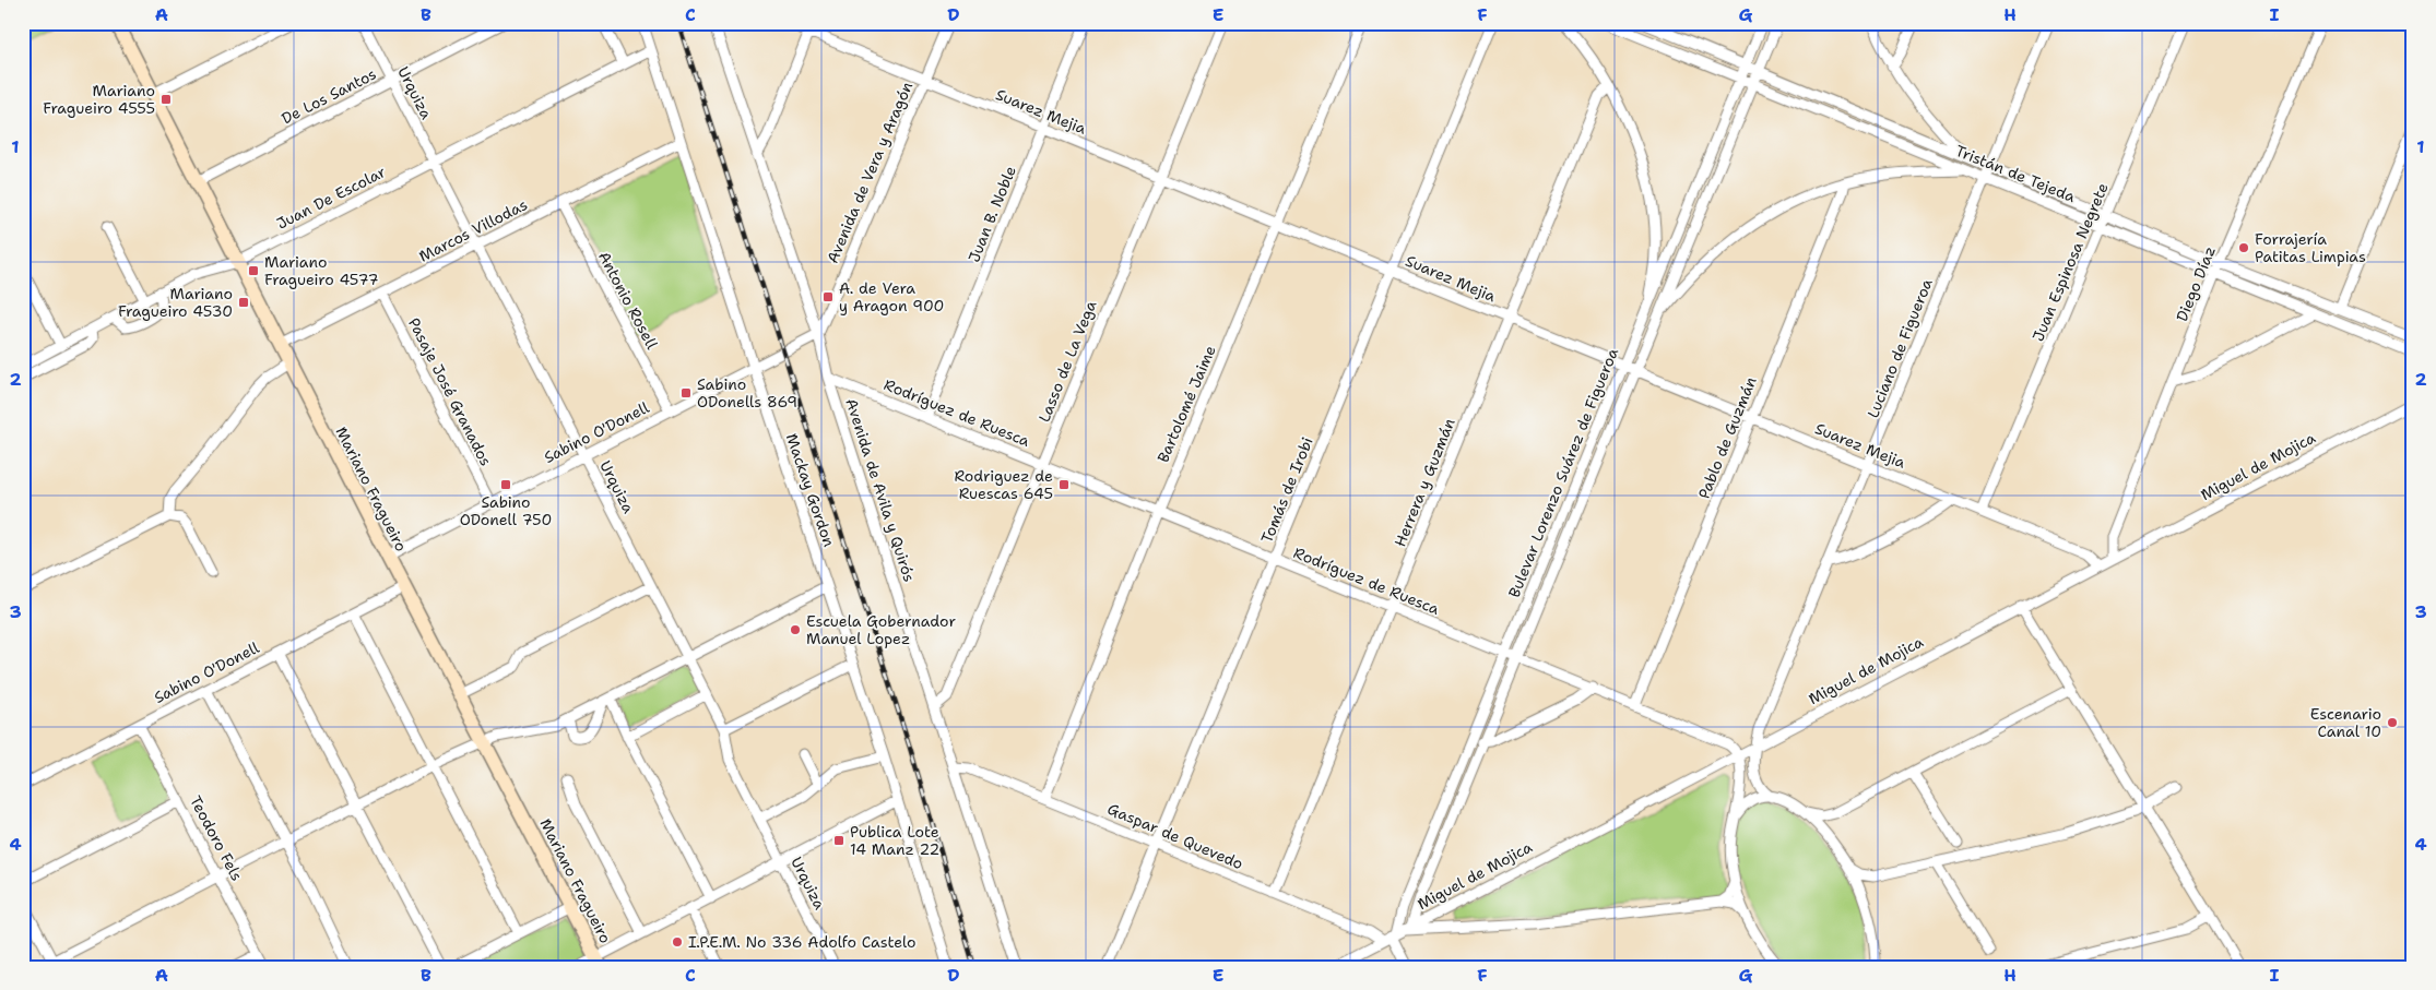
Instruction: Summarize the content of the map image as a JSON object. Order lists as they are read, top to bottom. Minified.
{"streets":{"main road":["Mariano Fragueiro"],"street":["Urquiza","De Los Santos","Suarez Mejia","Avenida de Vera y Aragón","Tristán de Tejeda","Juan De Escolar","Juan B. Noble","Marcos Villodas","Juan Espinosa Negrete","Diego Díaz","Antonio Rosell","Luciano de Figueroa","Lasso de La Vega","Pasaje José Granados","Bartolomé Jaime","Rodríguez de Ruesca","Sabino O'Donell","Pablo de Guzmán","Miguel de Mojica","Bulevar Lorenzo Suárez de Figueroa","Herrera y Guzmán","Mackay Gordon","Avenida de Avila y Quirós","Tomás de Irobi","Gaspar de Quevedo","Teodoro Fels"]},"crossings":[["Urquiza","De Los Santos"],["Urquiza","Juan De Escolar"],["Urquiza","Marcos Villodas"],["Urquiza","Sabino O'Donell"],["De Los Santos","Mariano Fragueiro"],["Suarez Mejia","Avenida de Vera y Aragón"],["Suarez Mejia","Juan B. Noble"],["Suarez Mejia","Juan Espinosa Negrete"],["Suarez Mejia","Luciano de Figueroa"],["Suarez Mejia","Lasso de La Vega"],["Suarez Mejia","Bartolomé Jaime"],["Suarez Mejia","Pablo de Guzmán"],["Suarez Mejia","Miguel de Mojica"],["Suarez Mejia","Bulevar Lorenzo Suárez de Figueroa"],["Suarez Mejia","Herrera y Guzmán"],["Suarez Mejia","Tomás de Irobi"],["Avenida de Vera y Aragón","Sabino O'Donell"],["Avenida de Vera y Aragón","Avenida de Avila y Quirós"],["Tristán de Tejeda","Juan Espinosa Negrete"],["Tristán de Tejeda","Diego Díaz"],["Tristán de Tejeda","Luciano de Figueroa"],["Tristán de Tejeda","Bulevar Lorenzo Suárez de Figueroa"],["Juan De Escolar","Mariano Fragueiro"],["Juan De Escolar","Mackay Gordon"],["Juan B. Noble","Rodríguez de Ruesca"],["Marcos Villodas","Antonio Rosell"],["Marcos Villodas","Pasaje José Granados"],["Marcos Villodas","Mariano Fragueiro"],["Marcos Villodas","Mackay Gordon"],["Diego Díaz","Miguel de Mojica"],["Antonio Rosell","Sabino O'Donell"],["Luciano de Figueroa","Miguel de Mojica"],["Lasso de La Vega","Rodríguez de Ruesca"],["Lasso de La Vega","Avenida de Avila y Quirós"],["Pasaje José Granados","Sabino O'Donell"],["Bartolomé Jaime","Rodríguez de Ruesca"],["Bartolomé Jaime","Gaspar de Quevedo"],["Rodríguez de Ruesca","Pablo de Guzmán"],["Rodríguez de Ruesca","Miguel de Mojica"],["Rodríguez de Ruesca","Bulevar Lorenzo Suárez de Figueroa"],["Rodríguez de Ruesca","Herrera y Guzmán"],["Rodríguez de Ruesca","Avenida de Avila y Quirós"],["Rodríguez de Ruesca","Tomás de Irobi"],["Sabino O'Donell","Mariano Fragueiro"],["Sabino O'Donell","Mackay Gordon"],["Sabino O'Donell","Avenida de Avila y Quirós"],["Sabino O'Donell","Teodoro Fels"],["Miguel de Mojica","Bulevar Lorenzo Suárez de Figueroa"],["Miguel de Mojica","Gaspar de Quevedo"],["Bulevar Lorenzo Suárez de Figueroa","Gaspar de Quevedo"],["Herrera y Guzmán","Gaspar de Quevedo"],["Avenida de Avila y Quirós","Gaspar de Quevedo"],["Tomás de Irobi","Gaspar de Quevedo"]],"places":{"transit":["Mariano Fragueiro 4555","Mariano Fragueiro 4577","A. de Vera y Aragon 900","Mariano Fragueiro 4530","Sabino ODonells 869","Sabino ODonell 750","Rodriguez de Ruescas 645","Publica Lote 14 Manz 22"],"other":["Forrajería Patitas Limpias","Escuela Gobernador Manuel Lopez","Escenario Canal 10","I.P.E.M. No 336 Adolfo Castelo"]},"grid":{"columns":["A","B","C","D","E","F","G","H","I"],"rows":["1","2","3","4"]}}
